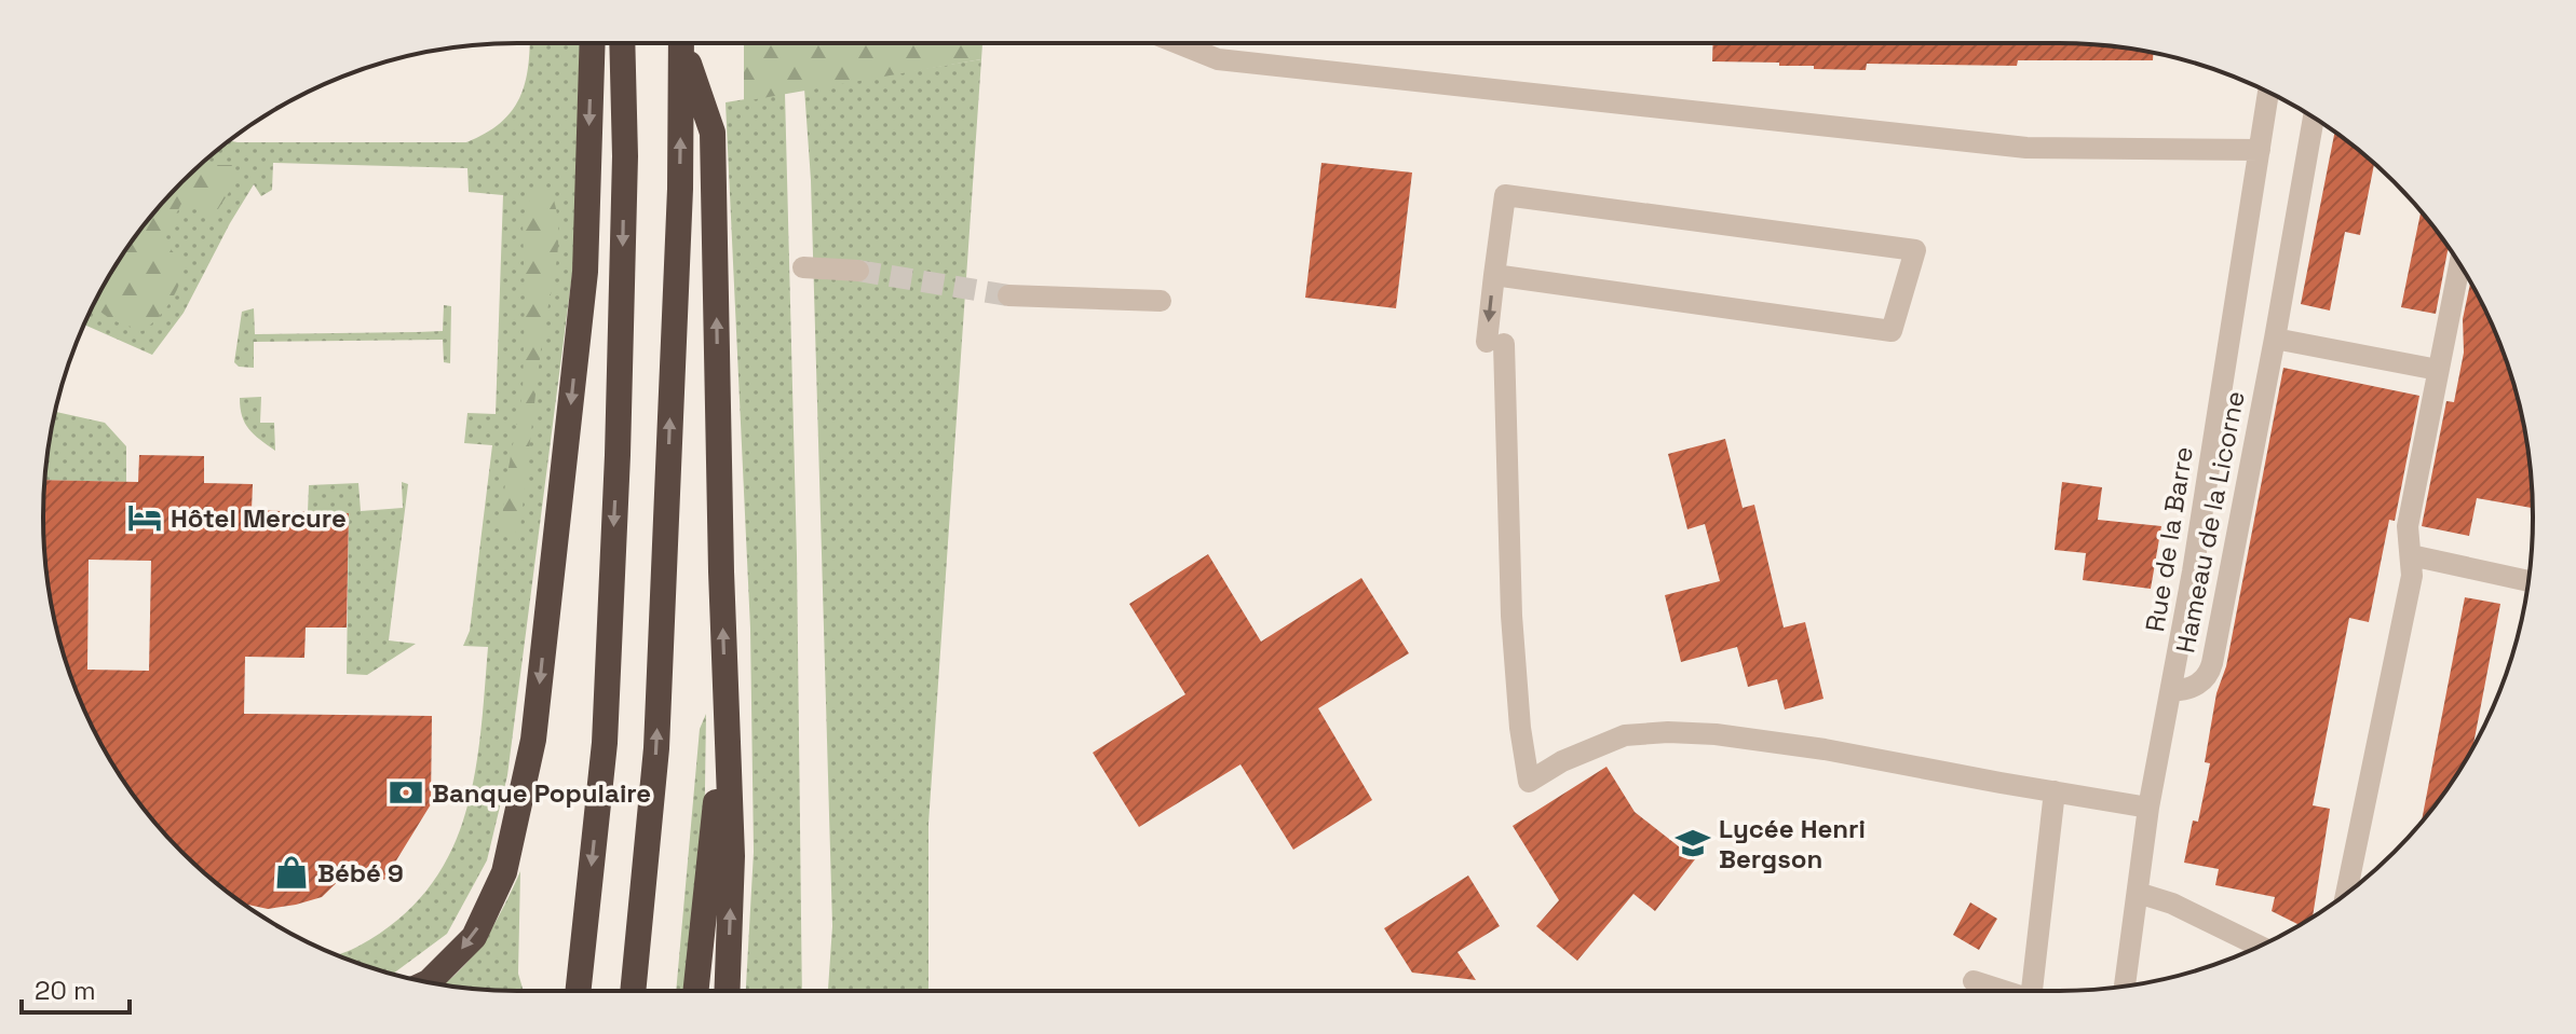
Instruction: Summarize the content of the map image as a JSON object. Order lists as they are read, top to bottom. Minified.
{"streets":{"street":["Hameau de la Licorne","Rue de la Barre"]},"crossings":[["Hameau de la Licorne","Rue de la Barre"]],"places":{"hotel":["Hôtel Mercure"],"bank":["Banque Populaire"],"school or university":["Lycée Henri Bergson"],"shop":["Bébé 9"]},"scale_bar":"20 m"}
